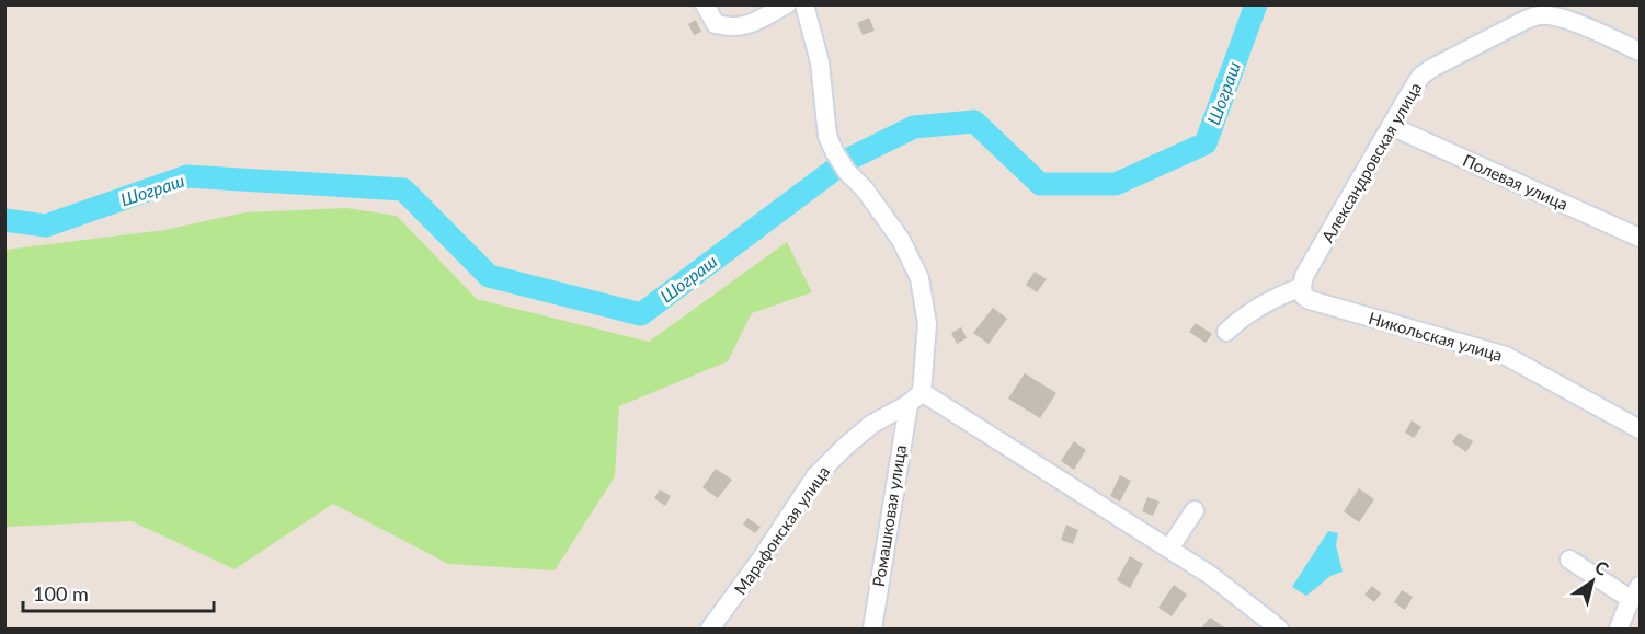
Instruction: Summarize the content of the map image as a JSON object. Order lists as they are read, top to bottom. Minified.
{"streets":{"street":["Александровская улица","Полевая улица","Никольская улица","Ромашковая улица","Марафонская улица"]},"crossings":[["Александровская улица","Полевая улица"],["Александровская улица","Никольская улица"],["Ромашковая улица","Марафонская улица"]],"water":["Шограш"],"scale_bar":"100 m","north":"top right"}
